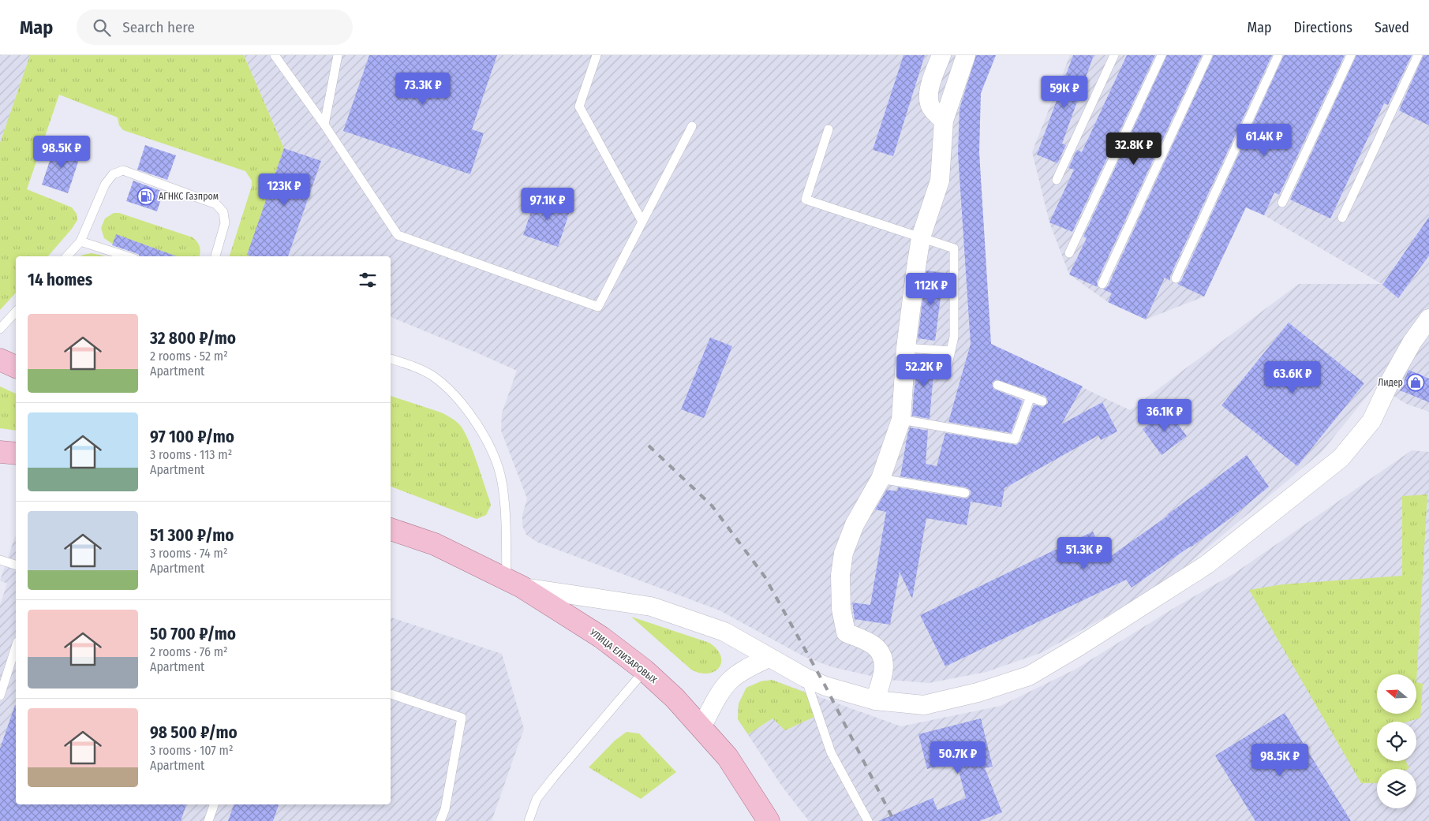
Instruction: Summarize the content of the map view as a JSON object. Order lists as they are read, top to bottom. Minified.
{"streets":{"main road":["УЛИЦА ЕЛИЗАРОВЫХ"]},"places":{"fuel station":["АГНКС Газпром"],"shop":["Лидер"]},"north":"left","page":{"header":"Map","search":"Search here","nav":["Map","Directions","Saved"],"price":["73.3K ₽","59K ₽","61.4K ₽","32.8K ₽","98.5K ₽","123K ₽","97.1K ₽","112K ₽","52.2K ₽","63.6K ₽","36.1K ₽","51.3K ₽","50.7K ₽","98.5K ₽"],"heading":"14 homes","list":[{"name":"32 800 ₽/mo","note":"2 rooms · 52 m² · Apartment"},{"name":"97 100 ₽/mo","note":"3 rooms · 113 m² · Apartment"},{"name":"51 300 ₽/mo","note":"3 rooms · 74 m² · Apartment"},{"name":"50 700 ₽/mo","note":"2 rooms · 76 m² · Apartment"},{"name":"98 500 ₽/mo","note":"3 rooms · 107 m² · Apartment"}]}}
